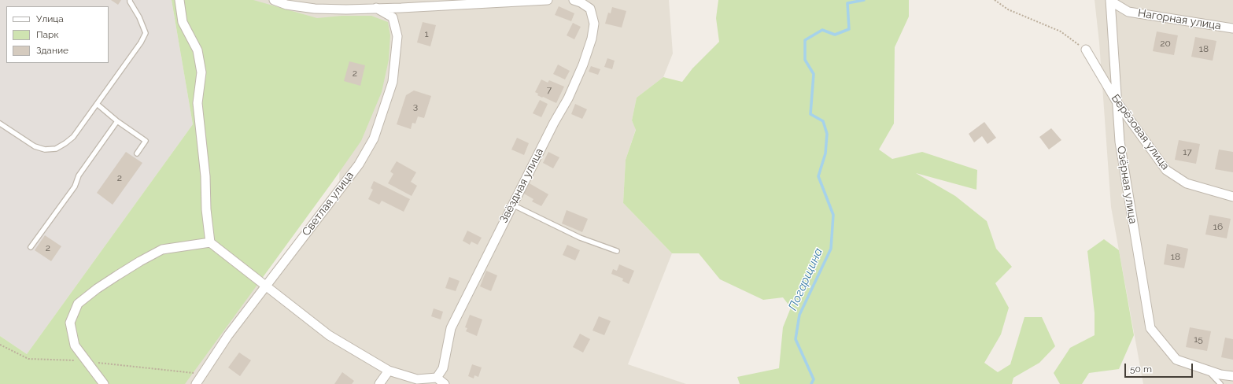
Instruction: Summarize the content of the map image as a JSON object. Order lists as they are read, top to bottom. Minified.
{"streets":{"street":["Нагорная улица","Берёзовая улица","Озёрная улица","Звёздная улица","Светлая улица"]},"crossings":[["Нагорная улица","Озёрная улица"],["Берёзовая улица","Озёрная улица"]],"water":["Погарщина"],"house_numbers":["1","20","18","2","7","3","17","2","16","2","18","15"],"legend":["Улица","Парк","Здание"],"scale_bar":"50 m"}
